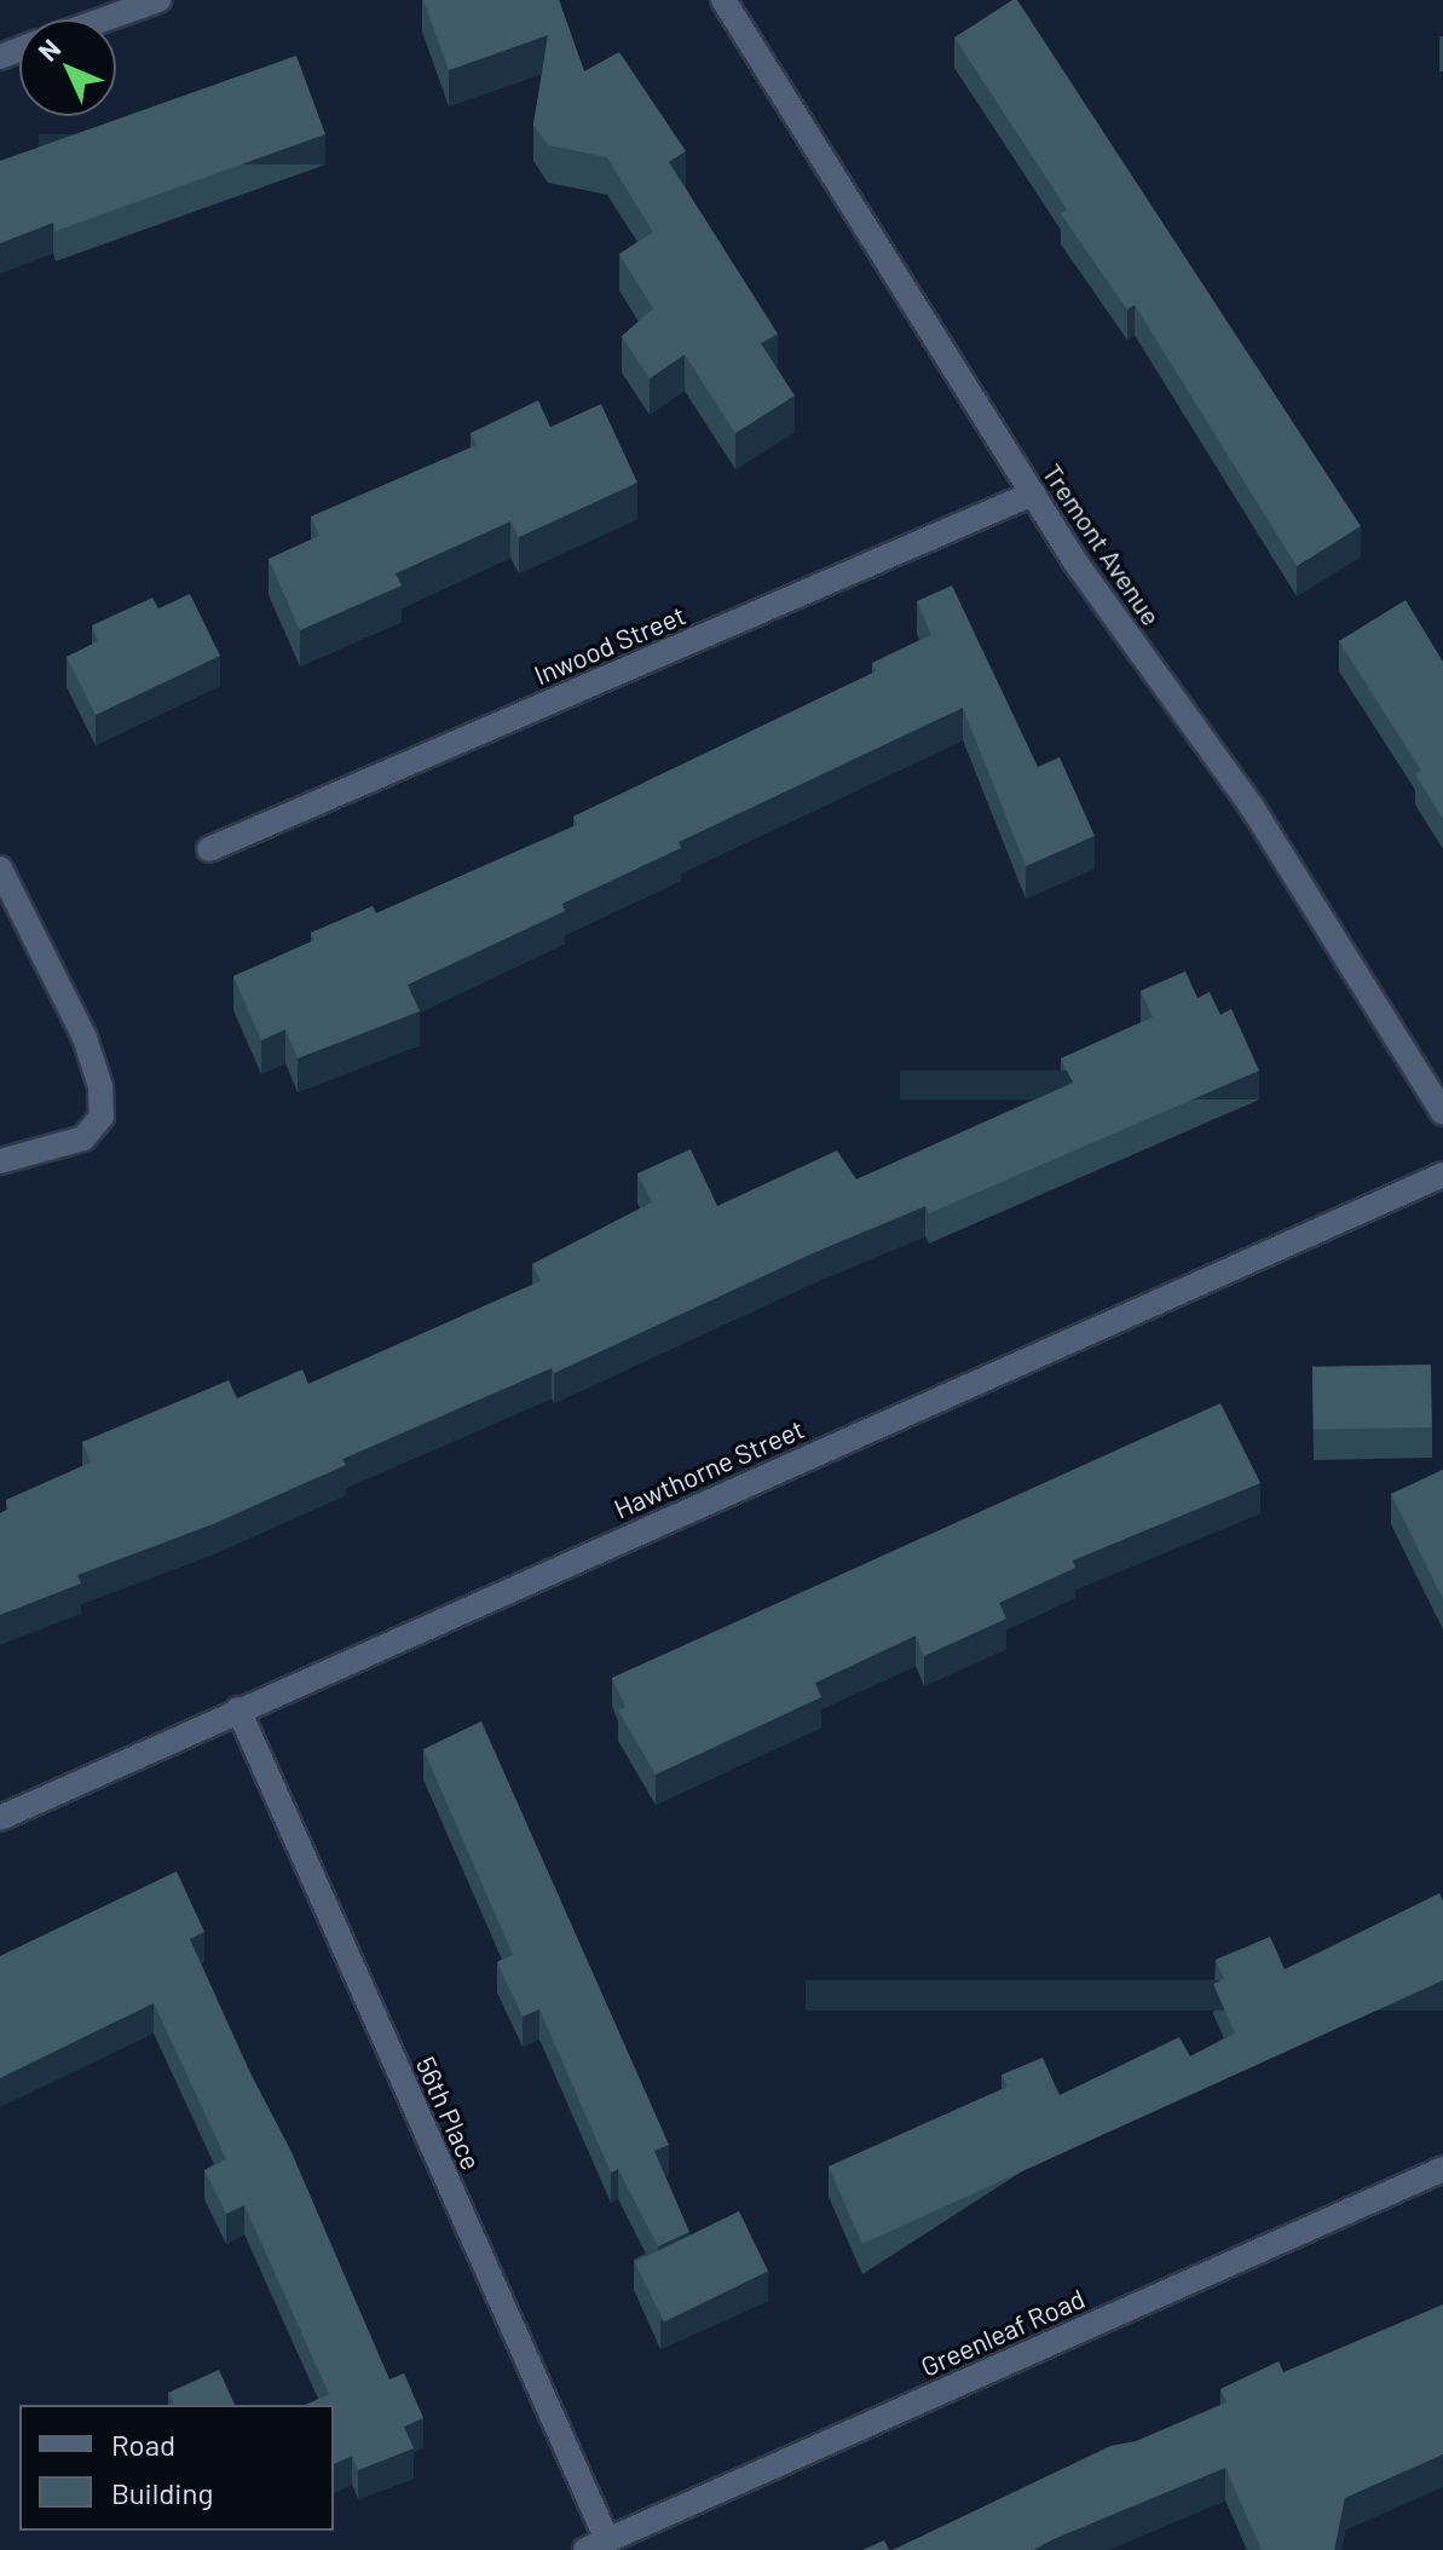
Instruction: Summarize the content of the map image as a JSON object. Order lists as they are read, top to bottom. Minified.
{"streets":{"street":["Tremont Avenue","Inwood Street","Hawthorne Street","56th Place","Greenleaf Road"]},"crossings":[["Tremont Avenue","Inwood Street"],["Hawthorne Street","56th Place"],["56th Place","Greenleaf Road"]],"legend":["Road","Building"],"north":"top left"}
